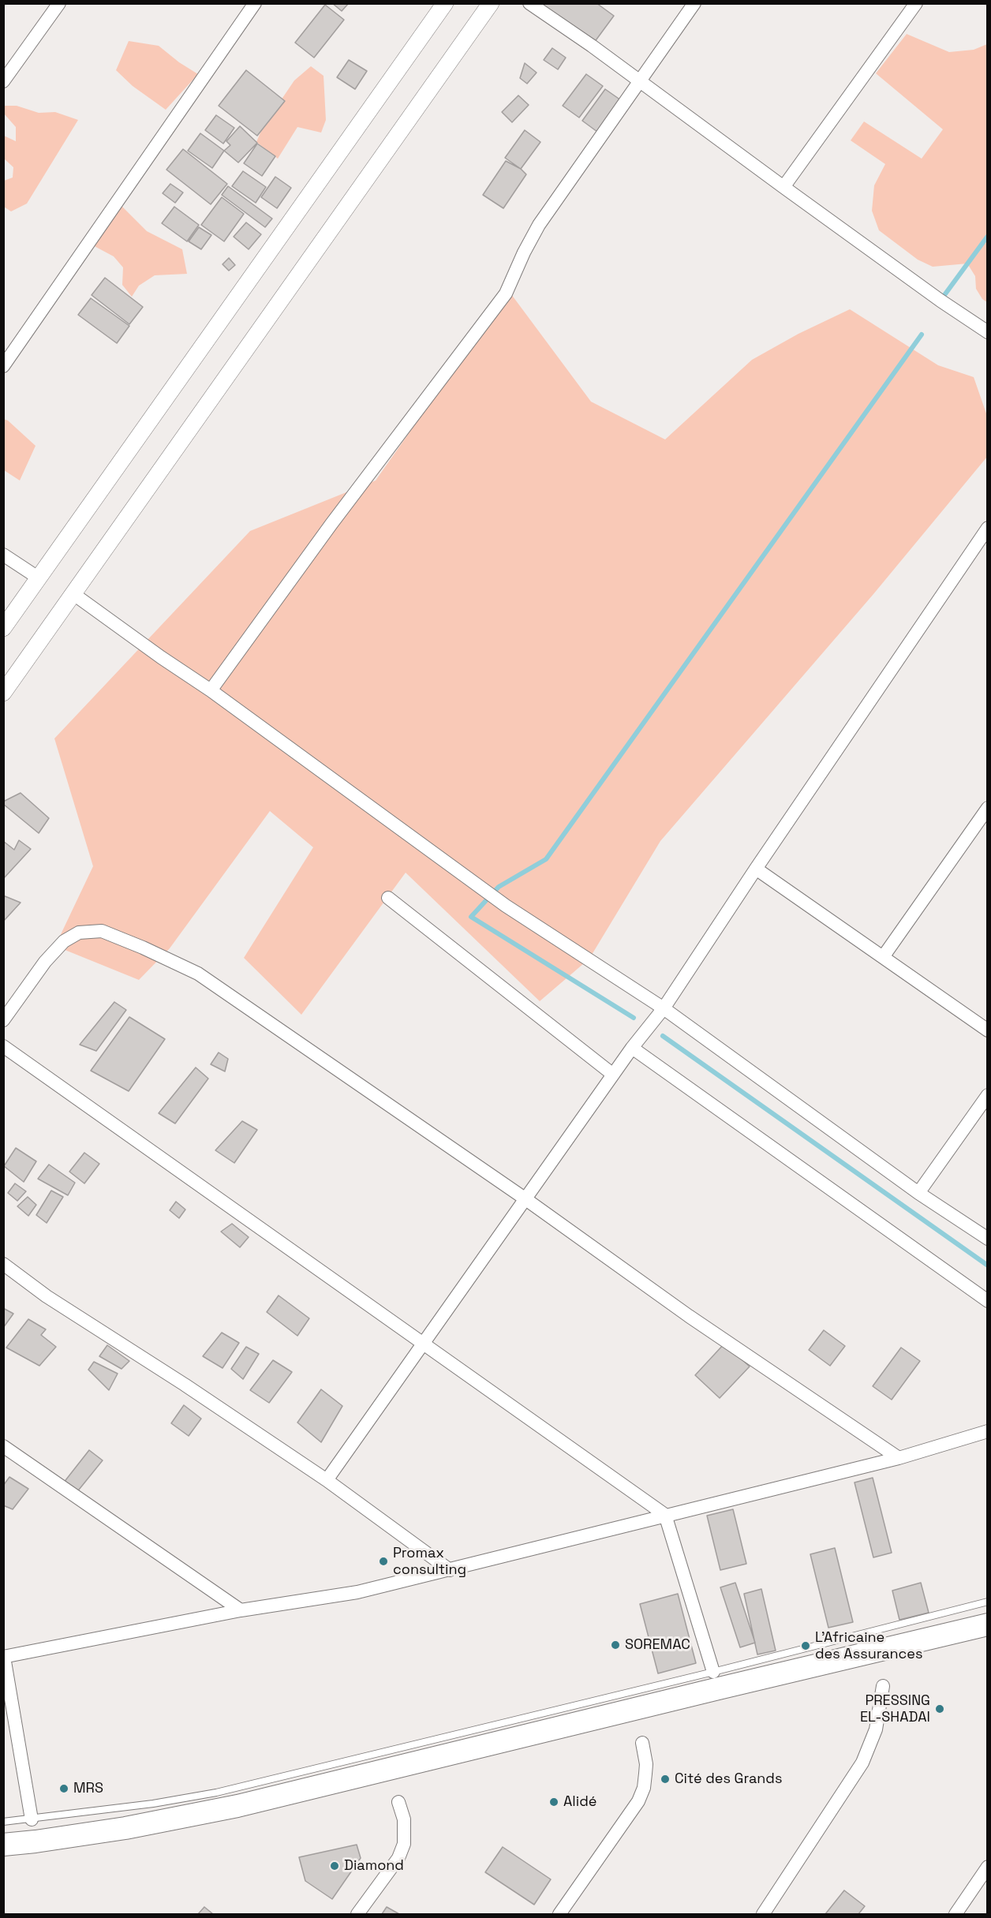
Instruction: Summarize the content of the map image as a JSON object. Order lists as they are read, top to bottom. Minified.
{"places":["Promax consulting","SOREMAC","L'Africaine des Assurances","PRESSING EL-SHADAI","Cité des Grands","MRS","Alidé","Diamond"]}
